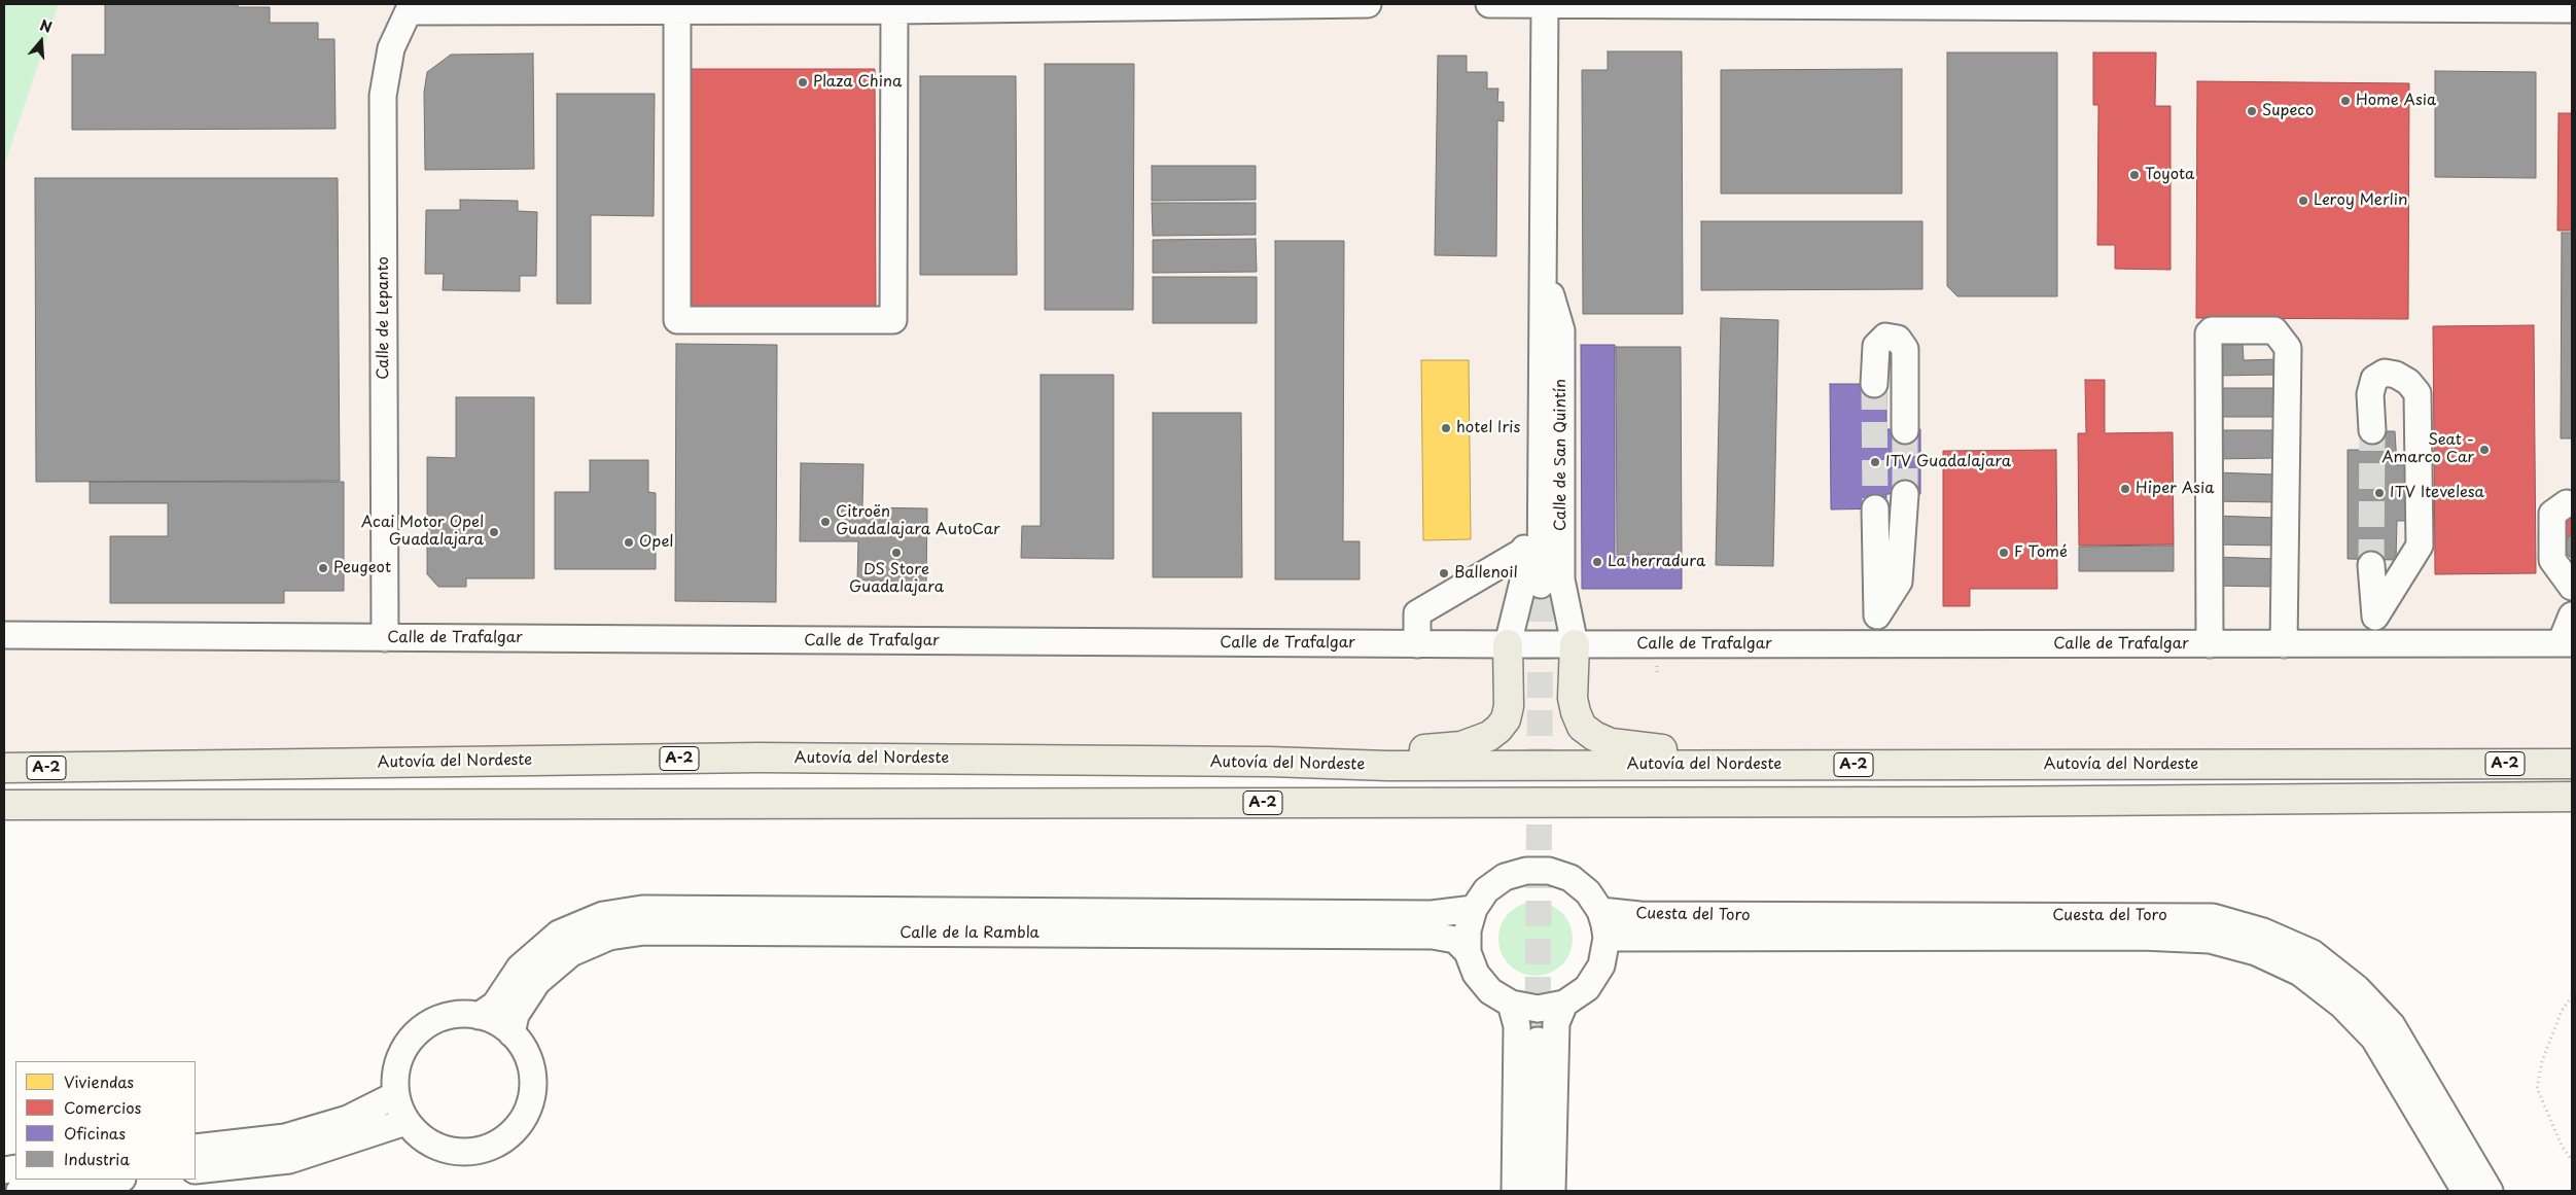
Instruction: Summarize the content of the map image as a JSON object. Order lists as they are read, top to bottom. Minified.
{"streets":{"highway":["A-2","Autovía del Nordeste"],"street":["Calle de Lepanto","Calle de San Quintín","Calle de Trafalgar","Cuesta del Toro","Calle de la Rambla"]},"crossings":[["Calle de Lepanto","Calle de Trafalgar"],["Calle de San Quintín","Calle de Trafalgar"],["Cuesta del Toro","Calle de la Rambla"]],"places":["Plaza China","Home Asia","Supeco","Toyota","Leroy Merlin","hotel Iris","Seat - Amarco Car","ITV Guadalajara","Hiper Asia","ITV Itevelesa","Citroën Guadalajara AutoCar","Acai Motor Opel Guadalajara","Opel","DS Store Guadalajara","F Tomé","La herradura","Peugeot","Ballenoil"],"legend":["Viviendas","Comercios","Oficinas","Industria"],"north":"top"}
